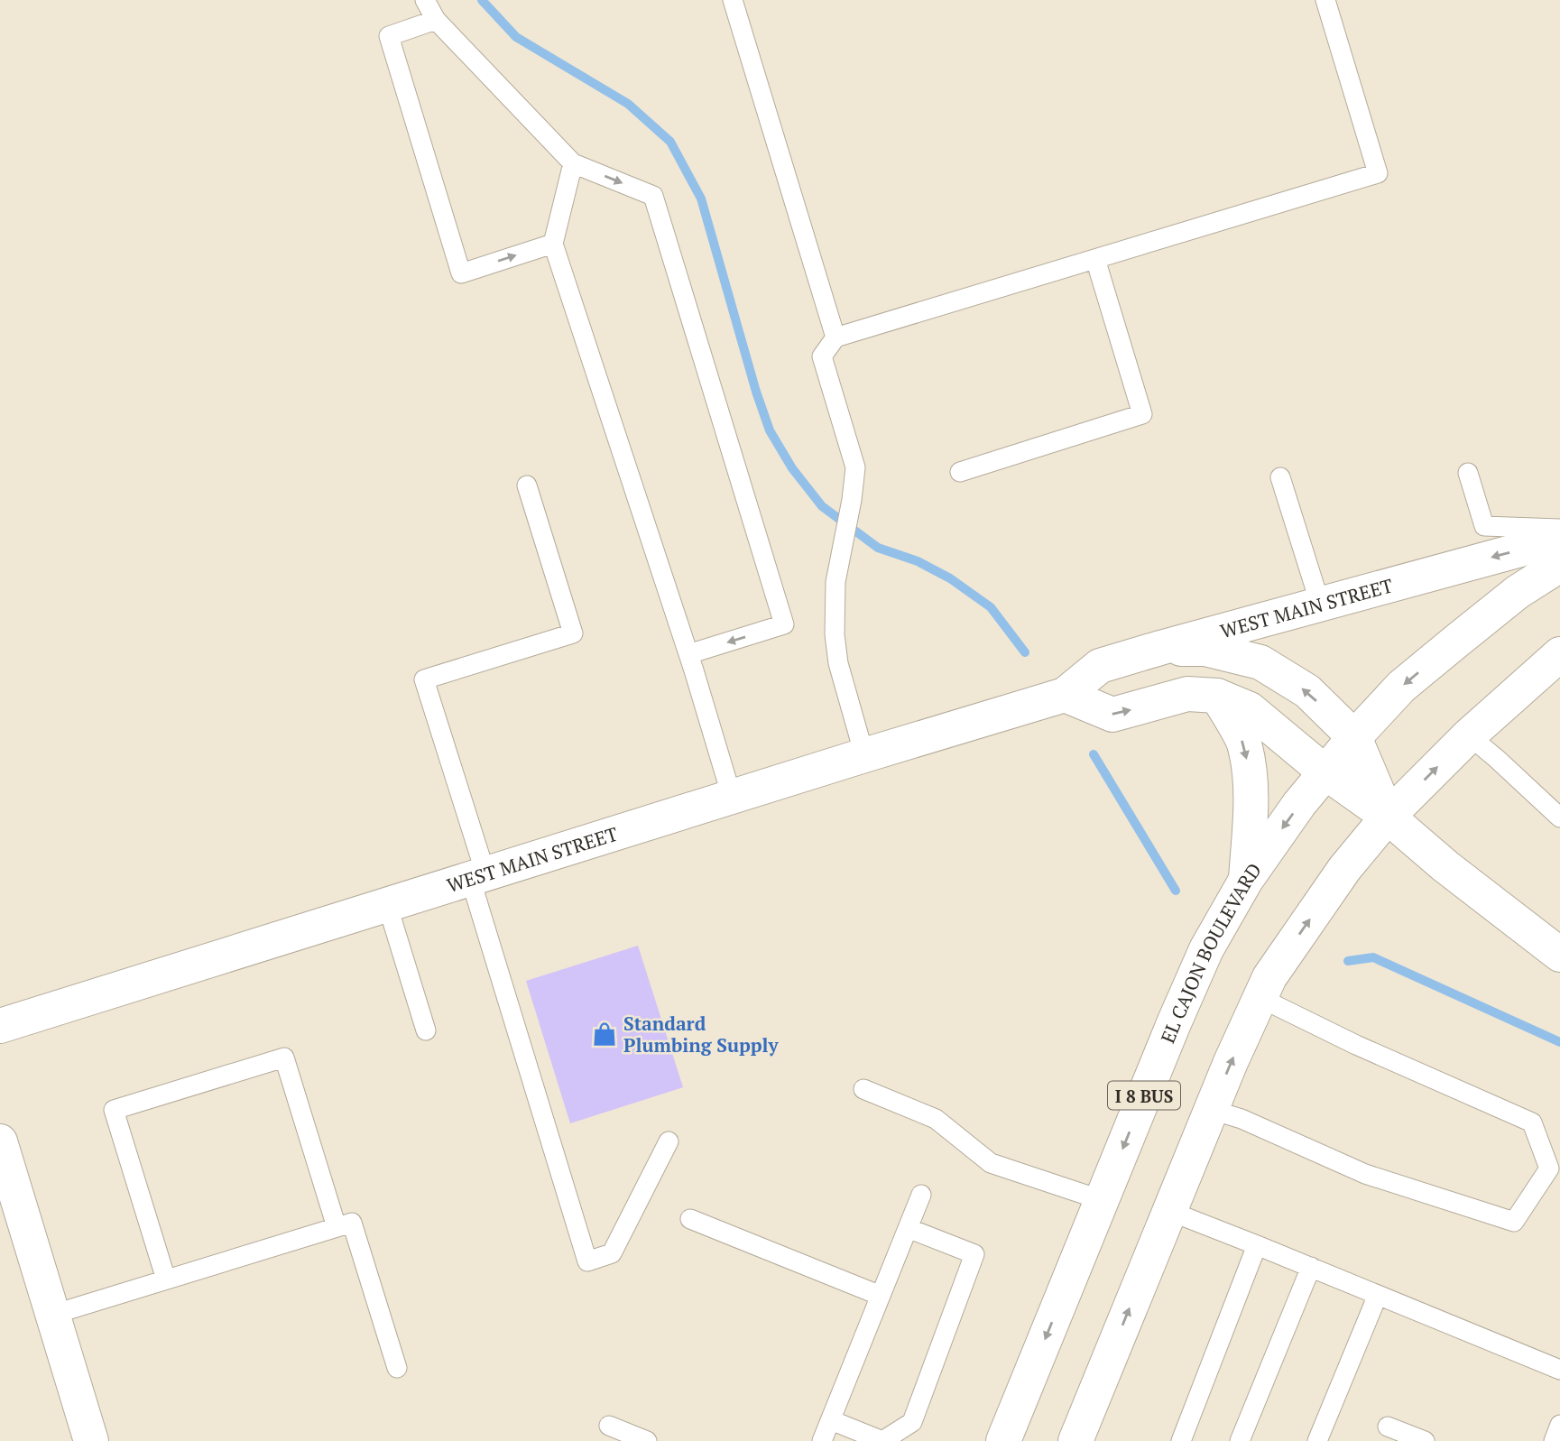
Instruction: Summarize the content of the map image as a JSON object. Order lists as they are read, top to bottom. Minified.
{"streets":{"main road":["WEST MAIN STREET","EL CAJON BOULEVARD","I 8 BUS"]},"places":{"shop":["Standard Plumbing Supply"]}}
